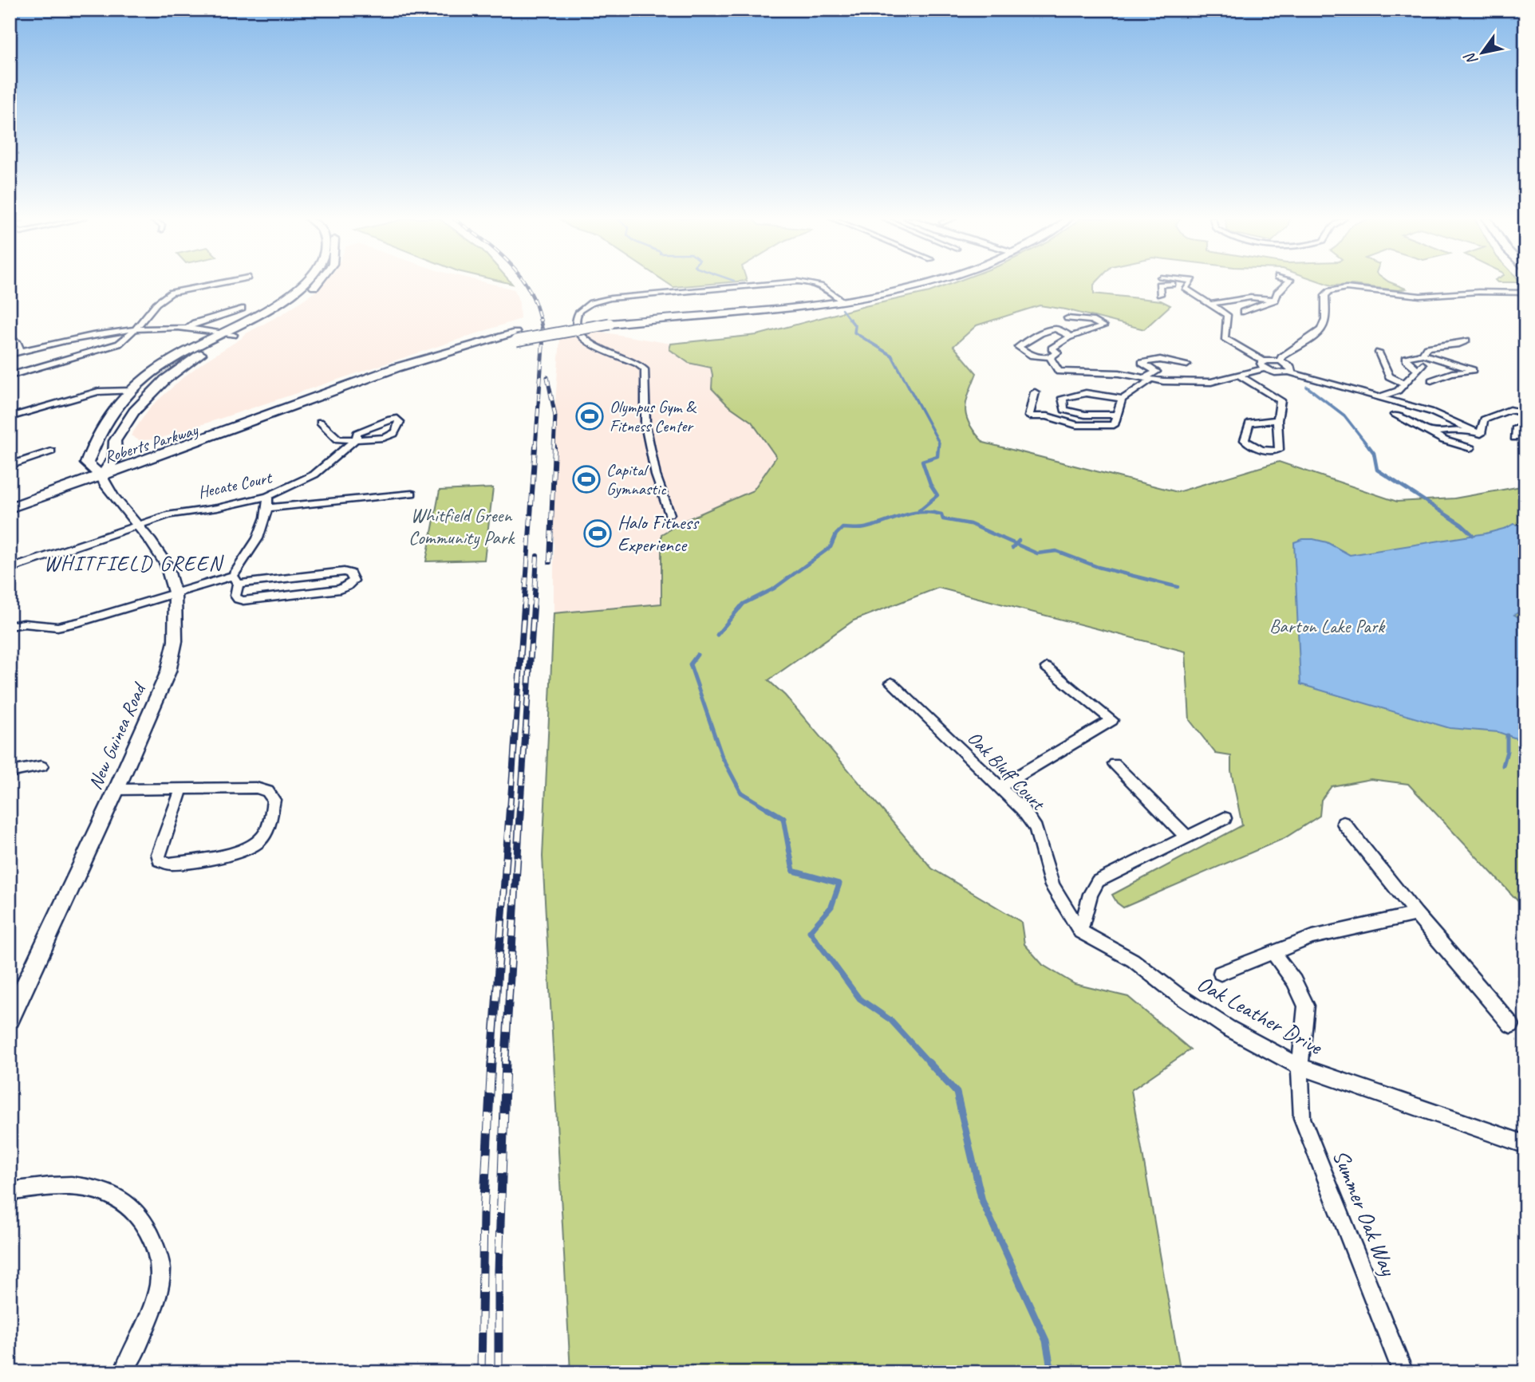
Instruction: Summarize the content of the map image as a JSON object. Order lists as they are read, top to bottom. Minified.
{"streets":{"main road":["Roberts Parkway","New Guinea Road"],"street":["Hecate Court","Oak Bluff Court","Oak Leather Drive","Summer Oak Way"]},"crossings":[["Roberts Parkway","New Guinea Road"],["Hecate Court","New Guinea Road"],["Oak Bluff Court","Oak Leather Drive"],["Oak Leather Drive","Summer Oak Way"]],"districts":["WHITFIELD GREEN"],"parks":["Whitfield Green Community Park","Barton Lake Park"],"places":{"sports":["Olympus Gym & Fitness Center","Capital Gymnastic","Halo Fitness Experience"]},"north":"bottom left"}
